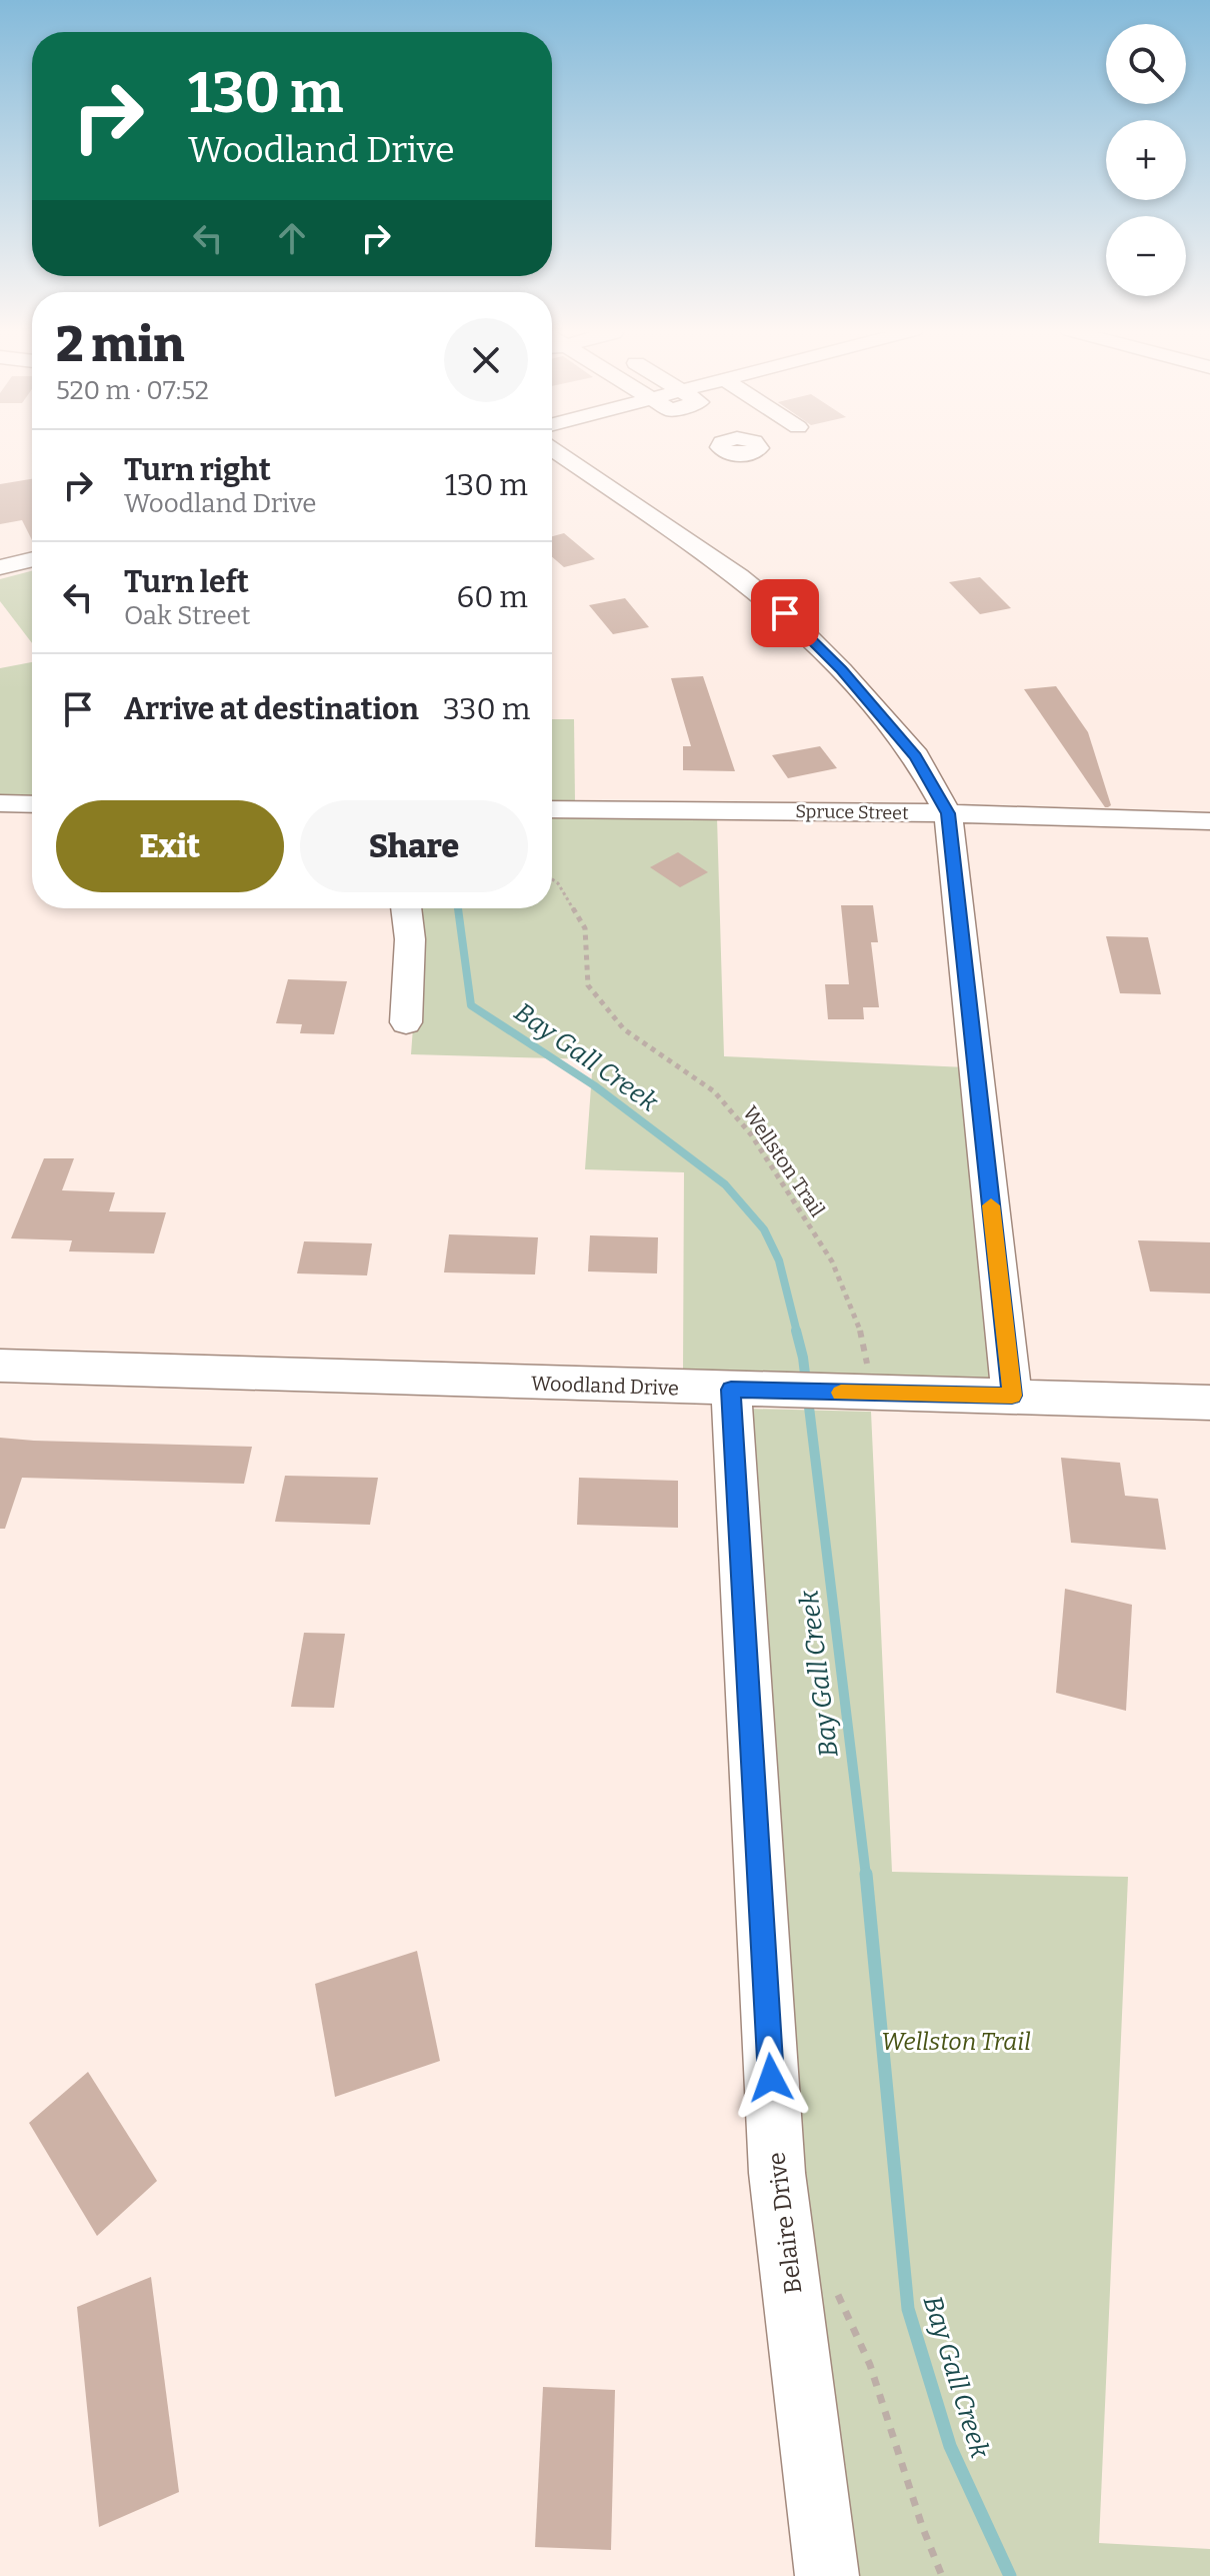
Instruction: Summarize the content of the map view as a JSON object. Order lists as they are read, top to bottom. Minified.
{"streets":{"street":["Spruce Street","Woodland Drive","Belaire Drive"],"path":["Wellston Trail"]},"crossings":[["Wellston Trail","Woodland Drive"],["Woodland Drive","Belaire Drive"]],"water":["Bay Gall Creek"],"parks":["Wellston Trail"],"page":{"map_buttons":["+","−"],"turn":["130 m","Woodland Drive"],"heading":["2 min","520 m · 07:52"],"list":[{"name":"Turn right","note":"Woodland Drive","value":"130 m"},{"name":"Turn left","note":"Oak Street","value":"60 m"},{"name":"Arrive at destination","value":"330 m"}],"buttons":["Exit","Share"]}}
